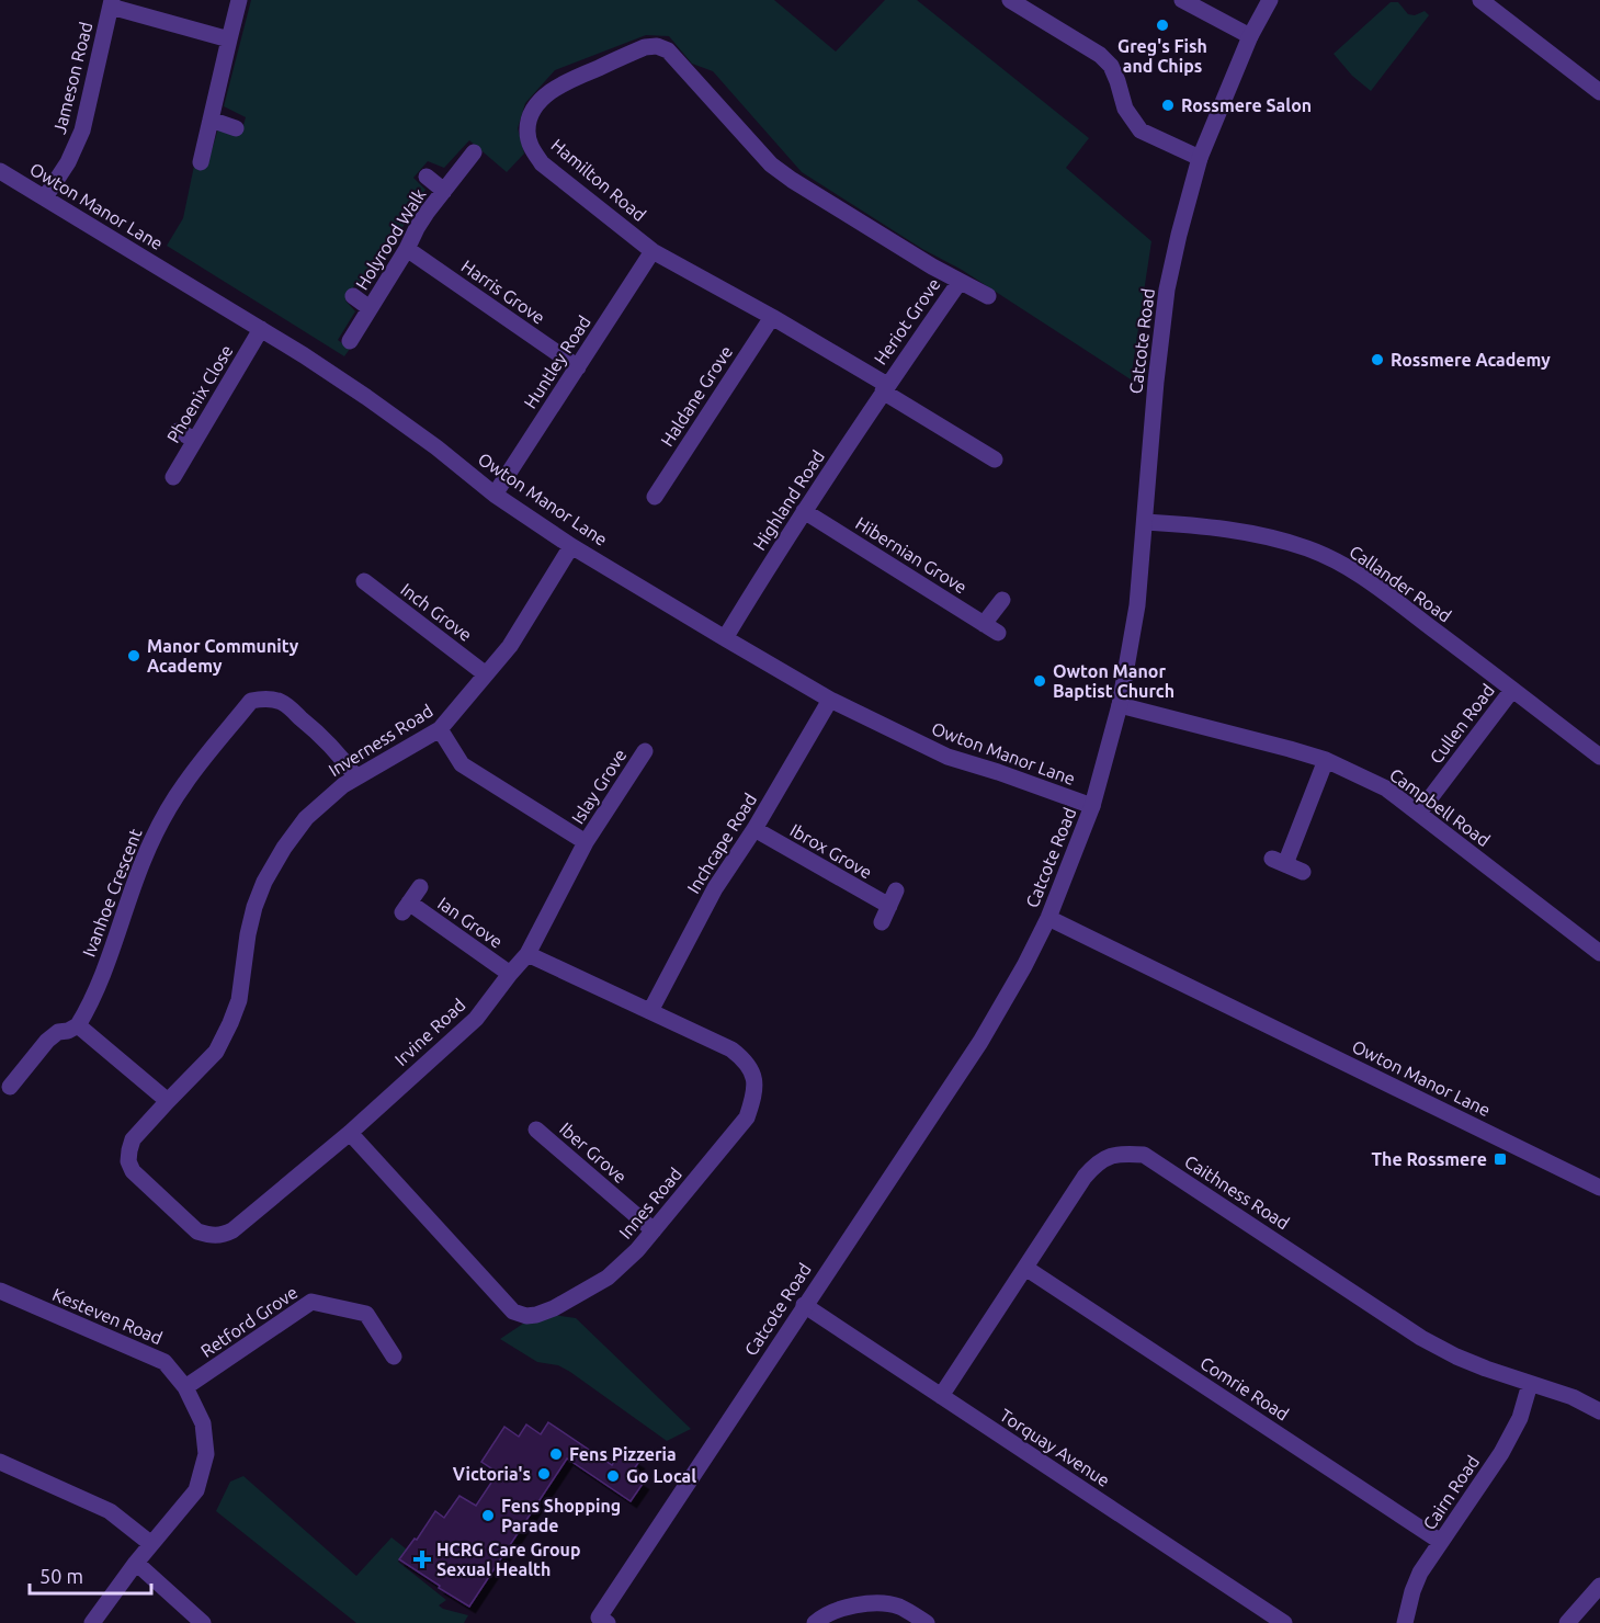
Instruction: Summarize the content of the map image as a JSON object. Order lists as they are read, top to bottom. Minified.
{"streets":{"street":["Jameson Road","Hamilton Road","Owton Manor Lane","Holyrood Walk","Harris Grove","Heriot Grove","Catcote Road","Huntley Road","Phoenix Close","Haldane Grove","Highland Road","Hibernian Grove","Callander Road","Inch Grove","Cullen Road","Inverness Road","Islay Grove","Campbell Road","Inchcape Road","Ibrox Grove","Ivanhoe Crescent","Ian Grove","Irvine Road","Iber Grove","Caithness Road","Innes Road","Kesteven Road","Retford Grove","Comrie Road","Torquay Avenue","Cairn Road"]},"crossings":[["Jameson Road","Owton Manor Lane"],["Hamilton Road","Heriot Grove"],["Hamilton Road","Huntley Road"],["Hamilton Road","Haldane Grove"],["Hamilton Road","Highland Road"],["Owton Manor Lane","Catcote Road"],["Owton Manor Lane","Huntley Road"],["Owton Manor Lane","Phoenix Close"],["Owton Manor Lane","Highland Road"],["Owton Manor Lane","Inverness Road"],["Owton Manor Lane","Inchcape Road"],["Holyrood Walk","Harris Grove"],["Harris Grove","Huntley Road"],["Heriot Grove","Highland Road"],["Catcote Road","Callander Road"],["Catcote Road","Campbell Road"],["Catcote Road","Torquay Avenue"],["Highland Road","Hibernian Grove"],["Callander Road","Cullen Road"],["Inch Grove","Inverness Road"],["Cullen Road","Campbell Road"],["Inverness Road","Ivanhoe Crescent"],["Inverness Road","Irvine Road"],["Islay Grove","Irvine Road"],["Inchcape Road","Ibrox Grove"],["Inchcape Road","Innes Road"],["Ian Grove","Irvine Road"],["Irvine Road","Innes Road"],["Iber Grove","Innes Road"],["Caithness Road","Comrie Road"],["Caithness Road","Torquay Avenue"],["Caithness Road","Cairn Road"],["Kesteven Road","Retford Grove"],["Comrie Road","Cairn Road"]],"places":{"other":["Greg's Fish and Chips","Rossmere Salon","Rossmere Academy","Manor Community Academy","Owton Manor Baptist Church","Fens Pizzeria","Victoria's","Go Local","Fens Shopping Parade"],"transit":["The Rossmere"],"health":["HCRG Care Group Sexual Health"]},"scale_bar":"50 m"}
